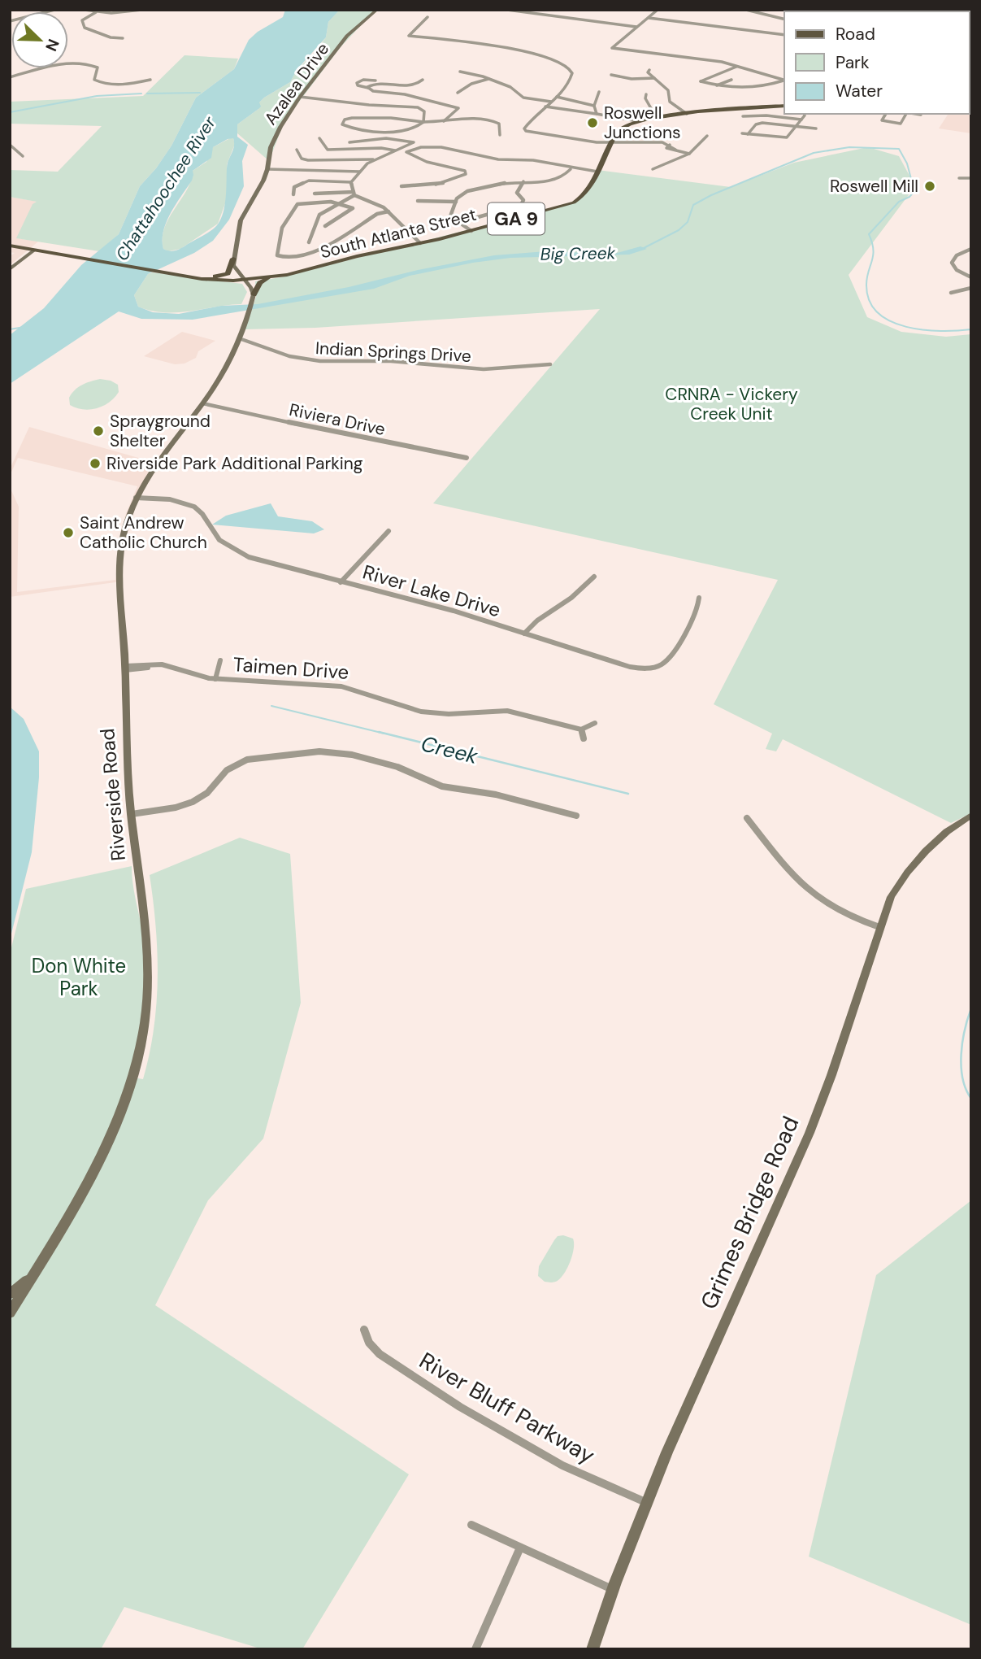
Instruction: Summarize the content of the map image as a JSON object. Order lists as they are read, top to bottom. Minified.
{"streets":{"main road":["GA 9","South Atlanta Street"],"street":["Azalea Drive","Indian Springs Drive","Riviera Drive","River Lake Drive","Taimen Drive","Riverside Road","Grimes Bridge Road","River Bluff Parkway"]},"crossings":[["GA 9","South Atlanta Street"],["Indian Springs Drive","Riverside Road"],["Riviera Drive","Riverside Road"],["River Lake Drive","Riverside Road"],["Taimen Drive","Riverside Road"],["Grimes Bridge Road","River Bluff Parkway"]],"water":["Chattahoochee River","Big Creek","Creek"],"parks":["CRNRA - Vickery Creek Unit","Don White Park"],"places":["Roswell Junctions","Roswell Mill","Sprayground Shelter","Riverside Park Additional Parking","Saint Andrew Catholic Church"],"legend":["Road","Park","Water"],"north":"bottom right"}
